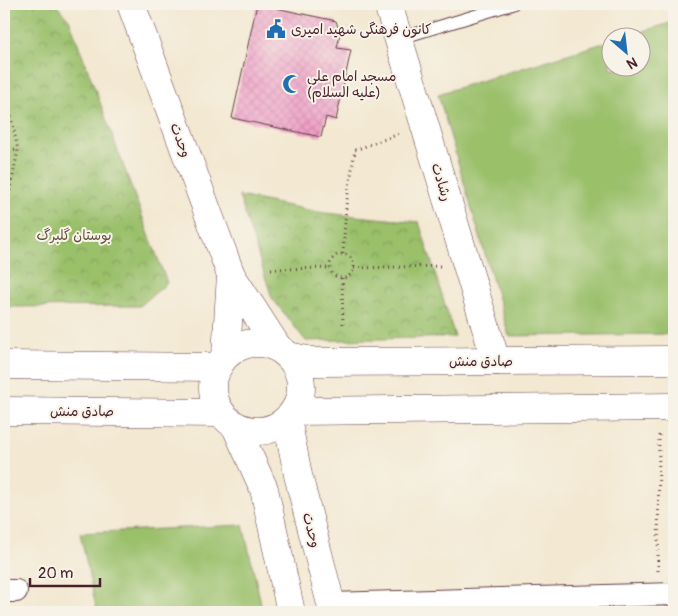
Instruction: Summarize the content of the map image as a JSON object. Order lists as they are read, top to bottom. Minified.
{"streets":{"street":["وحدت","رشادت","صادق منش"]},"crossings":[["وحدت","صادق منش"],["رشادت","صادق منش"]],"parks":["بوستان گلبرگ"],"places":{"public building":["کانون فرهنگی شهید امیری"],"mosque":["مسجد امام علی (علیه السلام)"]},"scale_bar":"20 m","north":"bottom right"}
